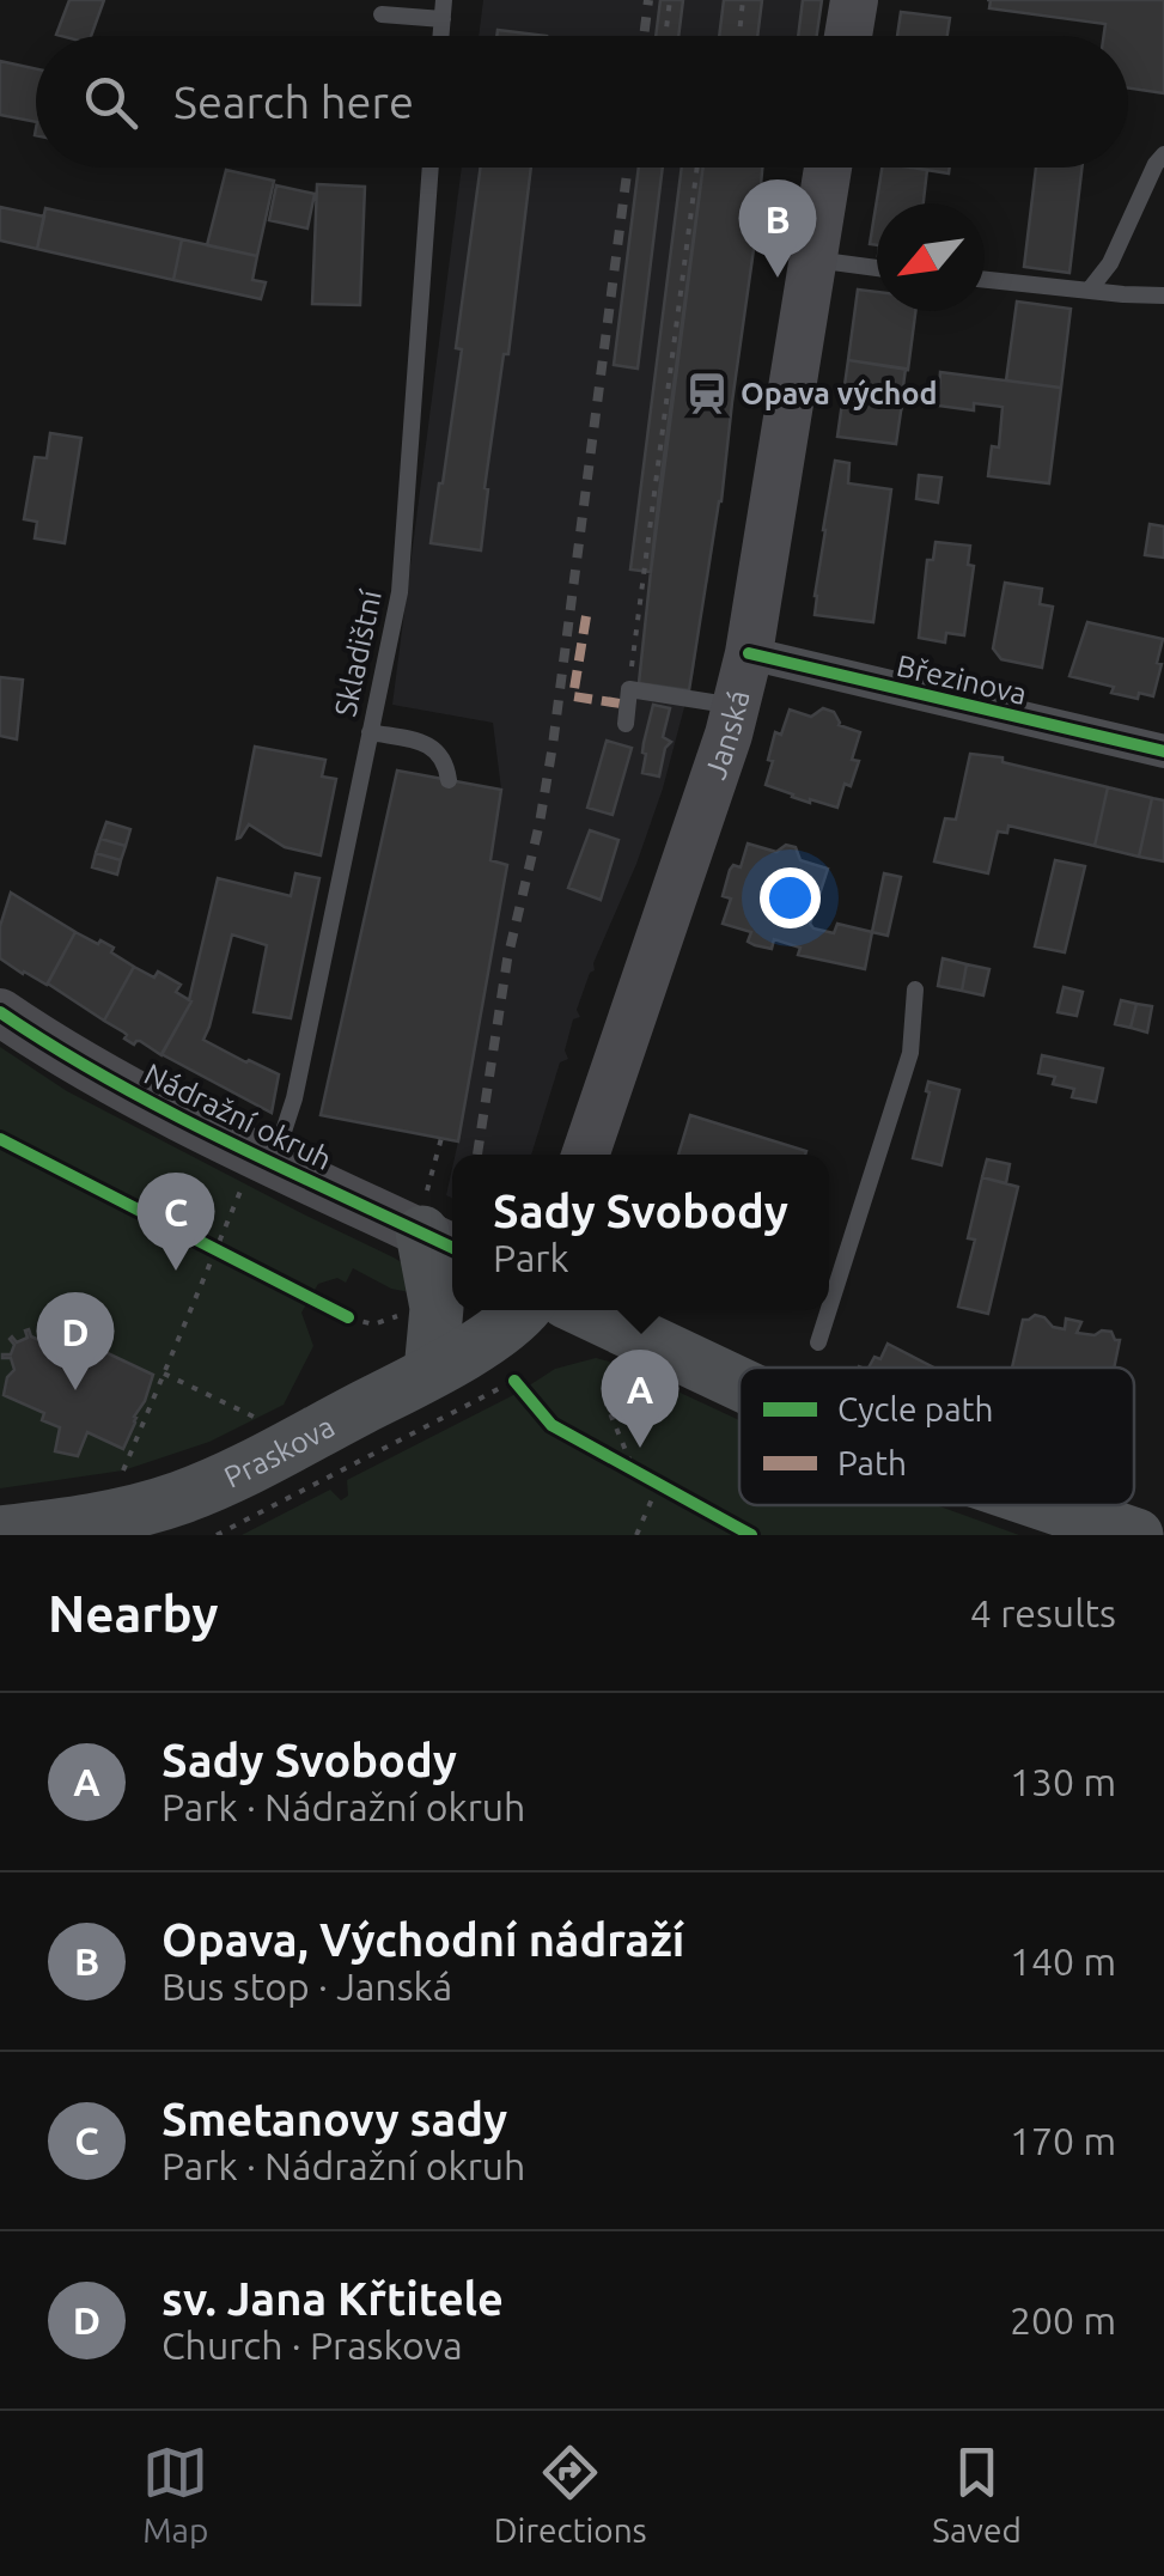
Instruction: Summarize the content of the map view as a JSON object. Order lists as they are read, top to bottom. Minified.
{"streets":{"main road":["Janská","Nádražní okruh","Praskova"],"street":["Březinova"],"lane":["Skladištní"]},"crossings":[["Skladištní","Nádražní okruh"],["Březinova","Janská"]],"places":{"station":["Opava východ"]},"legend":["Cycle path","Path"],"north":"bottom left","page":{"search":"Search here","pins":["B","C","D","A"],"popup":["Sady Svobody","Park"],"heading":["Nearby","4 results"],"list":[{"mark":"A","name":"Sady Svobody","note":"Park · Nádražní okruh","value":"130 m"},{"mark":"B","name":"Opava, Východní nádraží","note":"Bus stop · Janská","value":"140 m"},{"mark":"C","name":"Smetanovy sady","note":"Park · Nádražní okruh","value":"170 m"},{"mark":"D","name":"sv. Jana Křtitele","note":"Church · Praskova","value":"200 m"}],"nav":["Map","Directions","Saved"]}}
